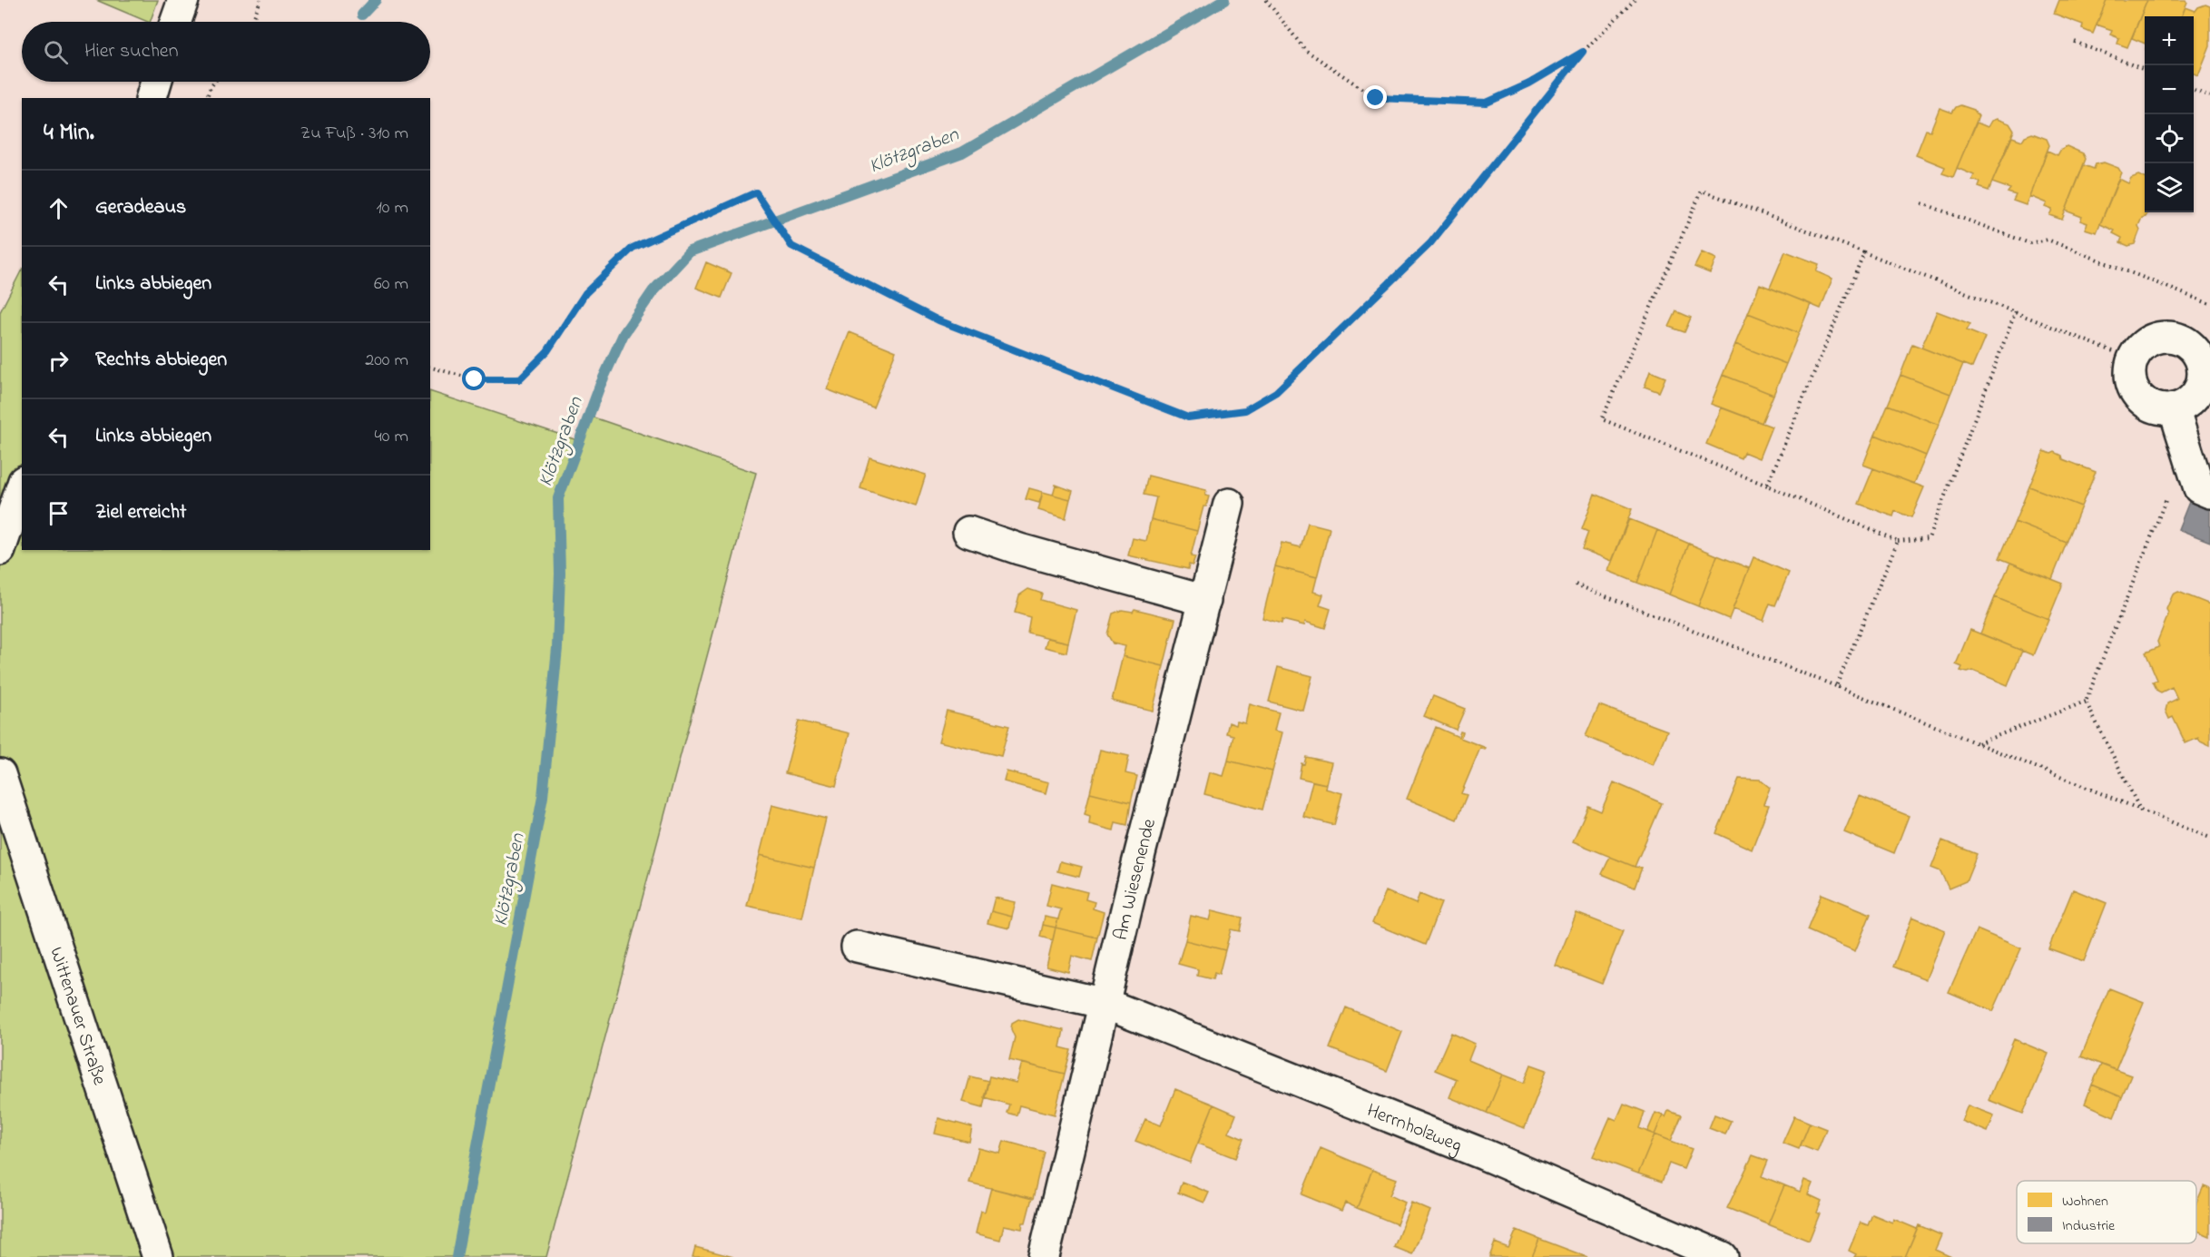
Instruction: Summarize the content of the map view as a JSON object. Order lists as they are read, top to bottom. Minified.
{"streets":{"street":["Am Wiesenende","Wittenauer Straße","Herrnholzweg"]},"crossings":[["Am Wiesenende","Herrnholzweg"]],"water":["Klötzgraben"],"legend":["Wohnen","Industrie"],"page":{"map_buttons":["+","−"],"search":"Hier suchen","heading":["4 Min.","Zu Fuß · 310 m"],"list":[["Geradeaus","10 m"],["Links abbiegen","60 m"],["Rechts abbiegen","200 m"],["Links abbiegen","40 m"],"Ziel erreicht"]}}
